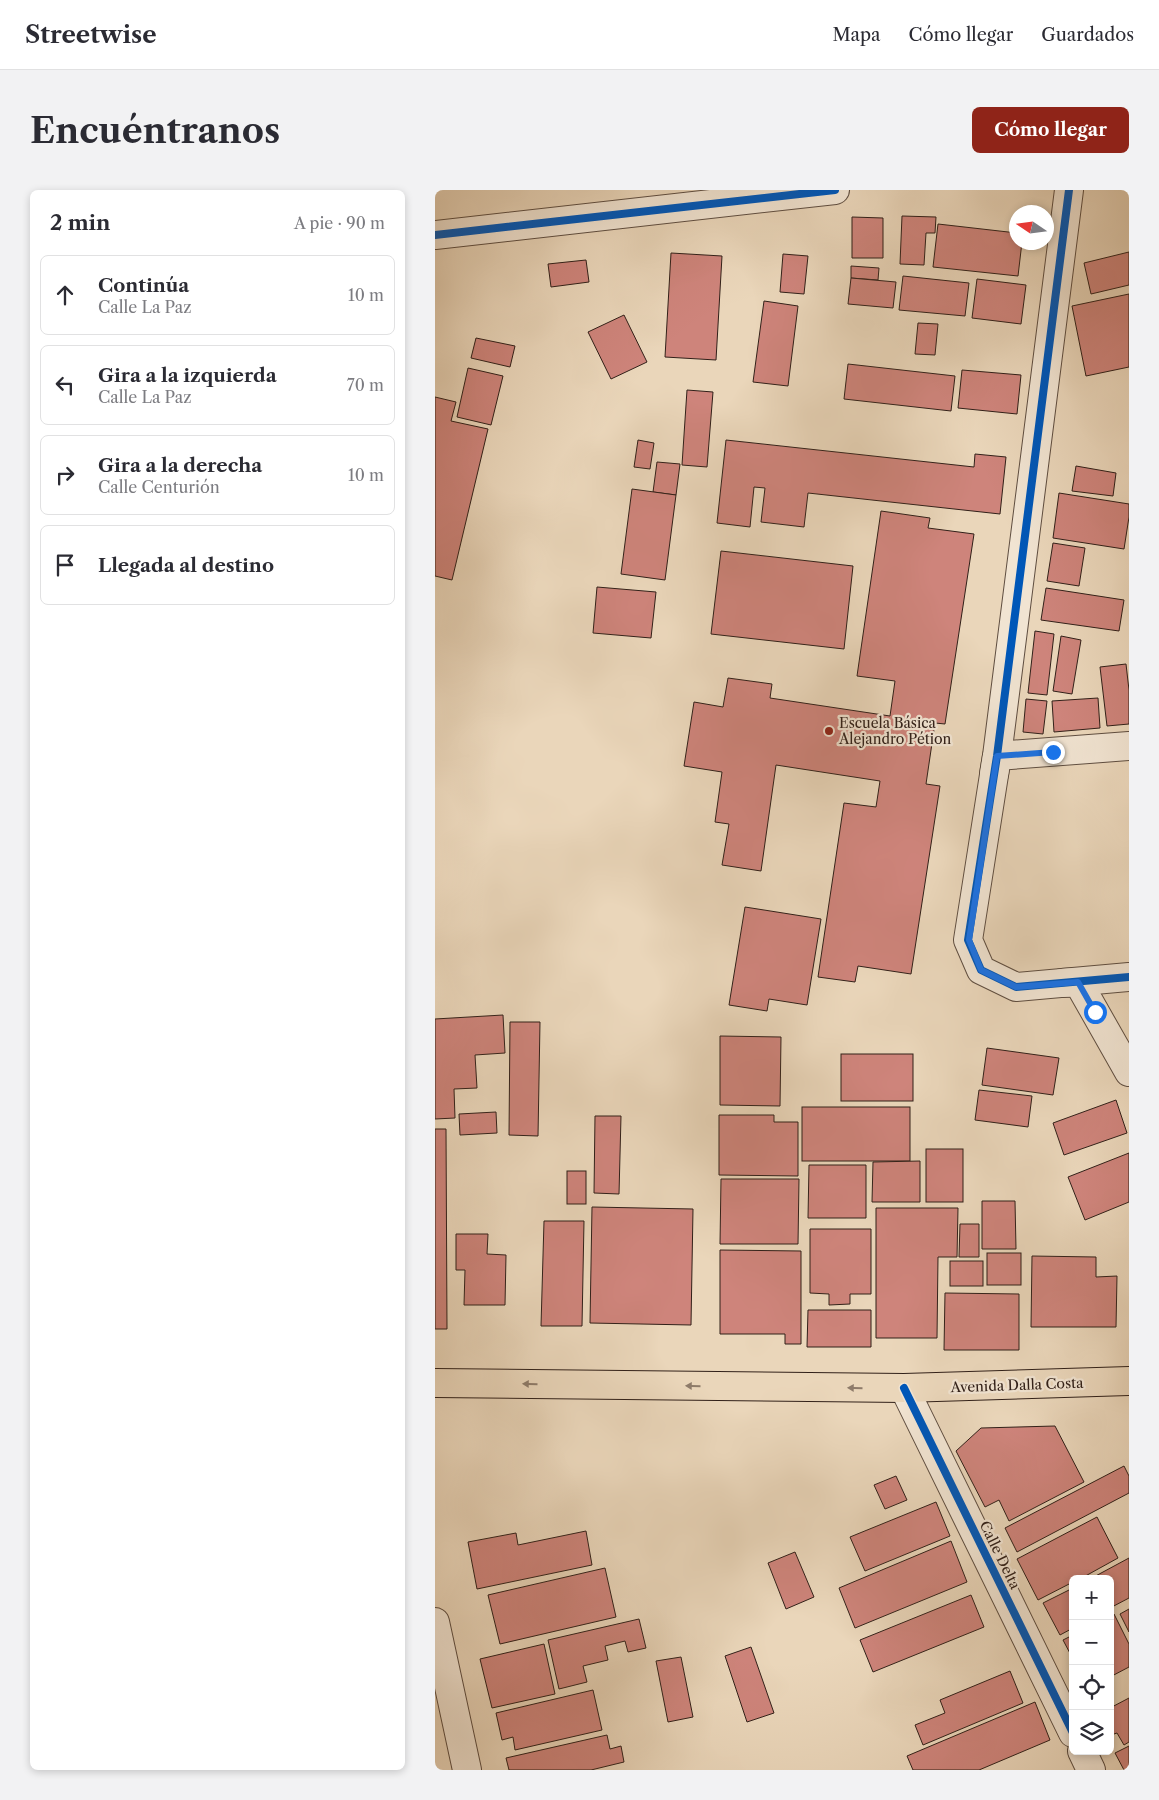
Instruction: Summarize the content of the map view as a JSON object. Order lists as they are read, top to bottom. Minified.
{"streets":{"main road":["Avenida Dalla Costa"],"street":["Calle Delta"]},"crossings":[["Avenida Dalla Costa","Calle Delta"]],"one_way":["Avenida Dalla Costa"],"places":["Escuela Básica Alejandro Pétion"],"north":"left","page":{"header":"Streetwise","nav":["Mapa","Cómo llegar","Guardados"],"buttons":"Cómo llegar","title":"Encuéntranos","heading":["2 min","A pie · 90 m"],"list":[["Continúa","Calle La Paz","10 m"],["Gira a la izquierda","Calle La Paz","70 m"],["Gira a la derecha","Calle Centurión","10 m"],"Llegada al destino"],"map_buttons":["+","−"]}}
